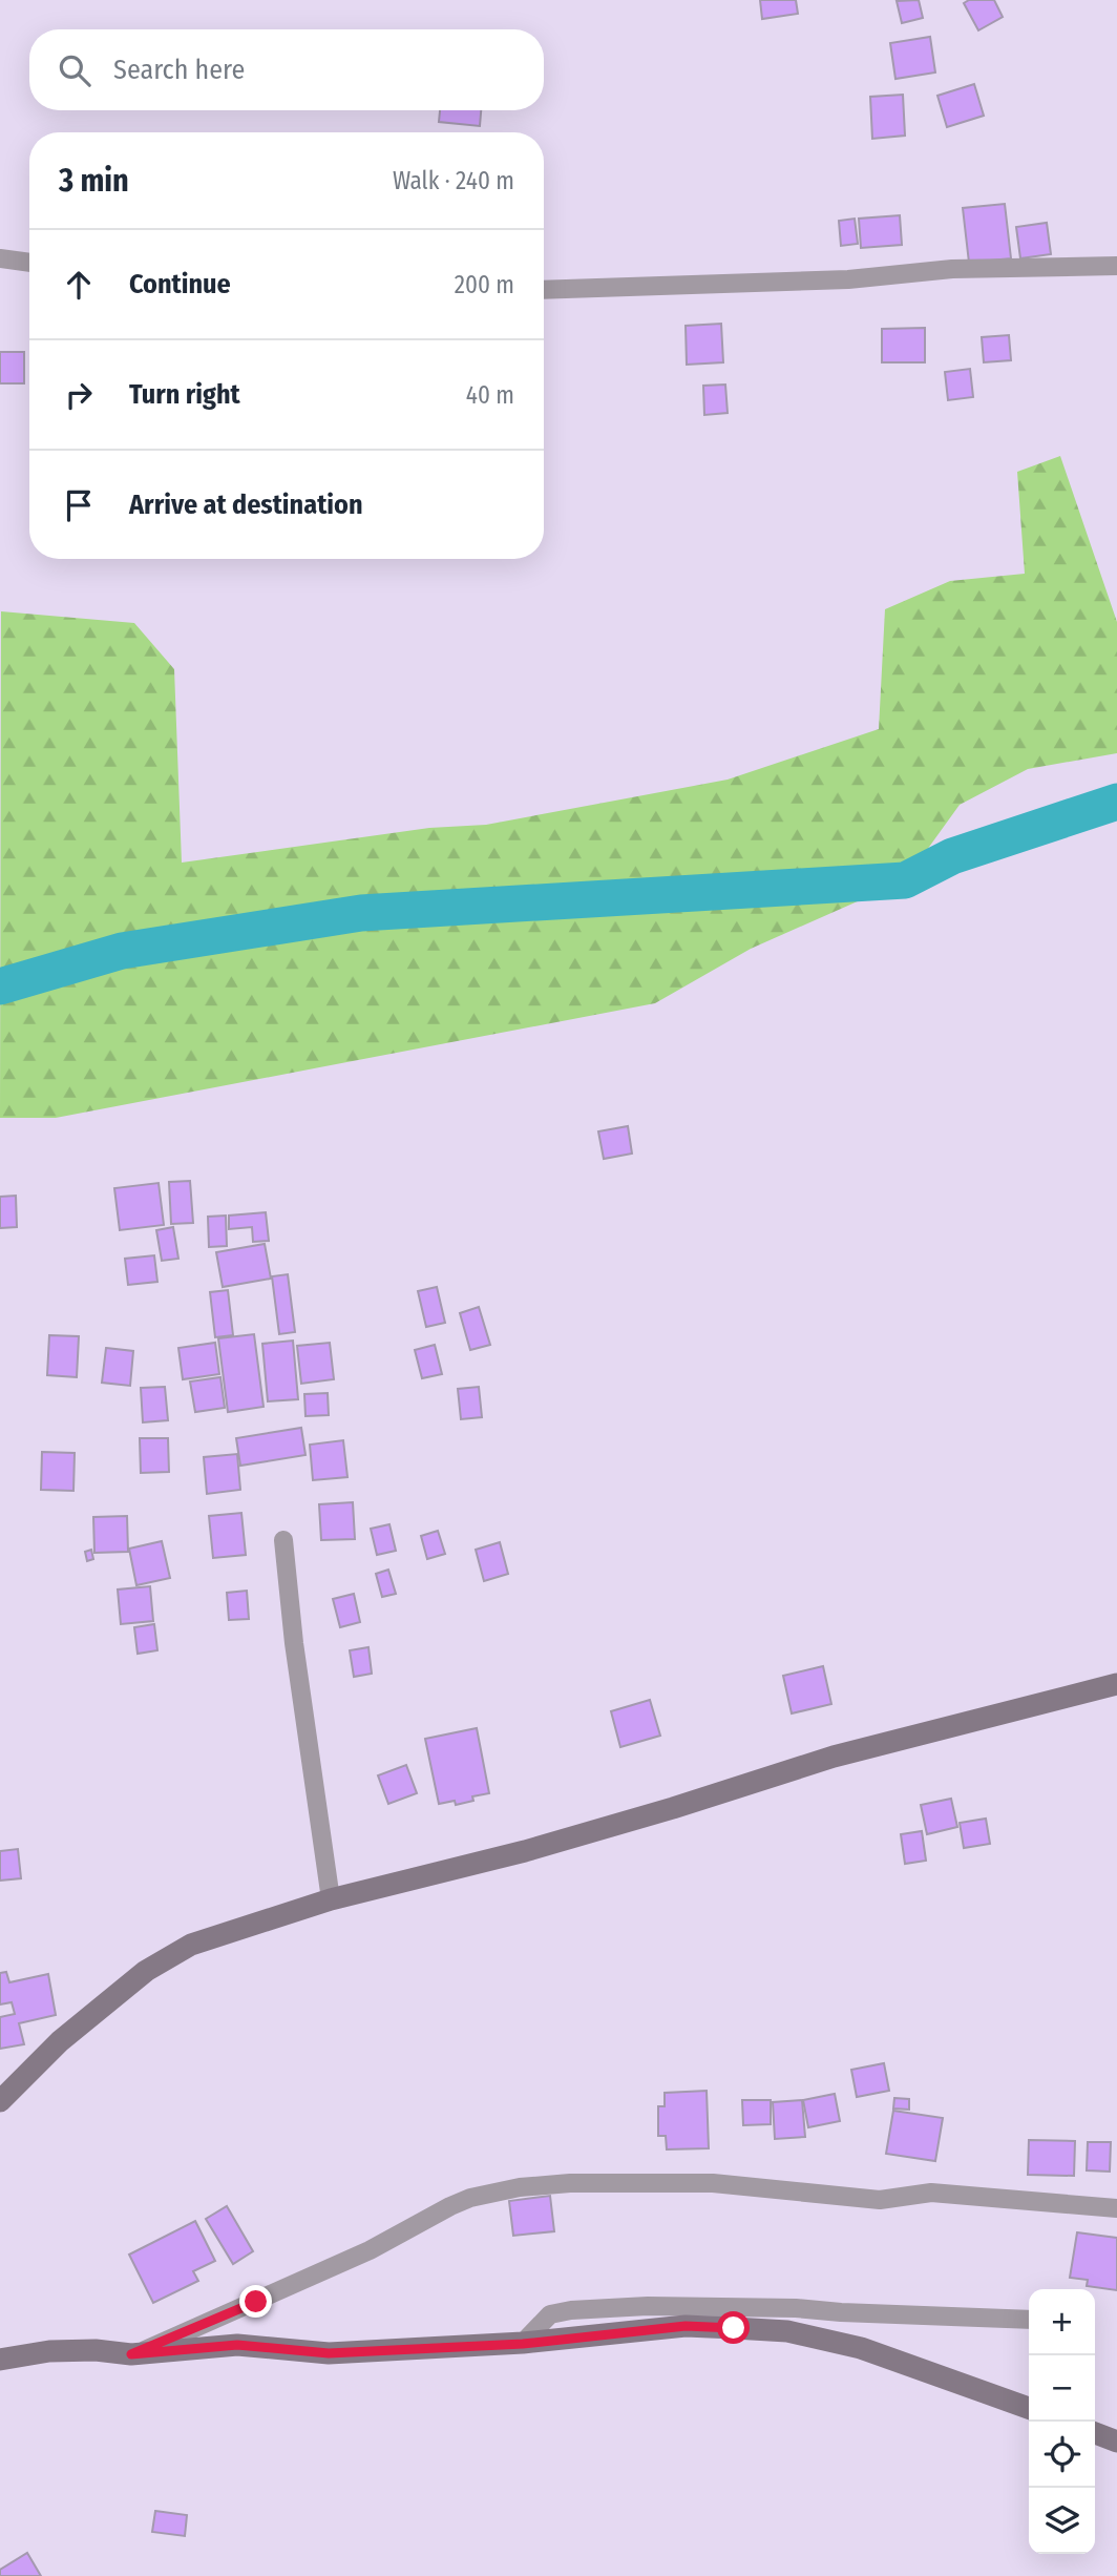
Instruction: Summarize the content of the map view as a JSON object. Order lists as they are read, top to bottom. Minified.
{"page":{"search":"Search here","heading":["3 min","Walk · 240 m"],"list":[["Continue","200 m"],["Turn right","40 m"],"Arrive at destination"],"map_buttons":["+","−"]}}
